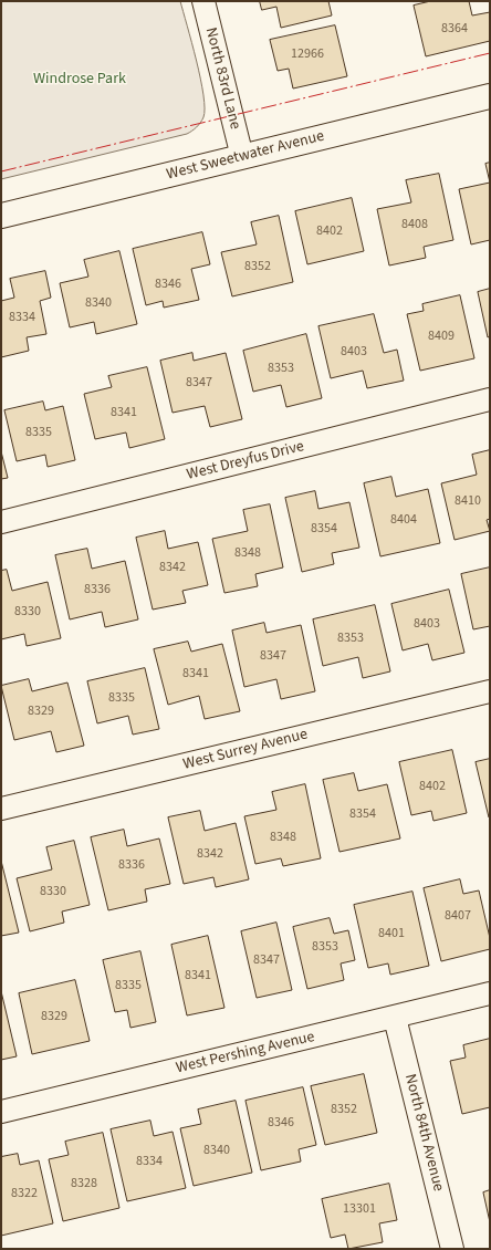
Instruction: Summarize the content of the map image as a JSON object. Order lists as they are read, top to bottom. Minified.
{"streets":{"street":["North 83rd Lane","West Sweetwater Avenue","West Dreyfus Drive","West Surrey Avenue","West Pershing Avenue","North 84th Avenue"]},"crossings":[["North 83rd Lane","West Sweetwater Avenue"],["West Pershing Avenue","North 84th Avenue"]],"parks":["Windrose Park"],"house_numbers":["8364","12966","8408","8402","8352","8346","8340","8334","8409","8403","8353","8347","8341","8335","8410","8404","8354","8348","8342","8336","8330","8403","8353","8347","8341","8335","8329","8402","8354","8348","8342","8336","8330","8407","8401","8353","8347","8341","8335","8329","8352","8346","8340","8334","8328","8322","13301"]}
